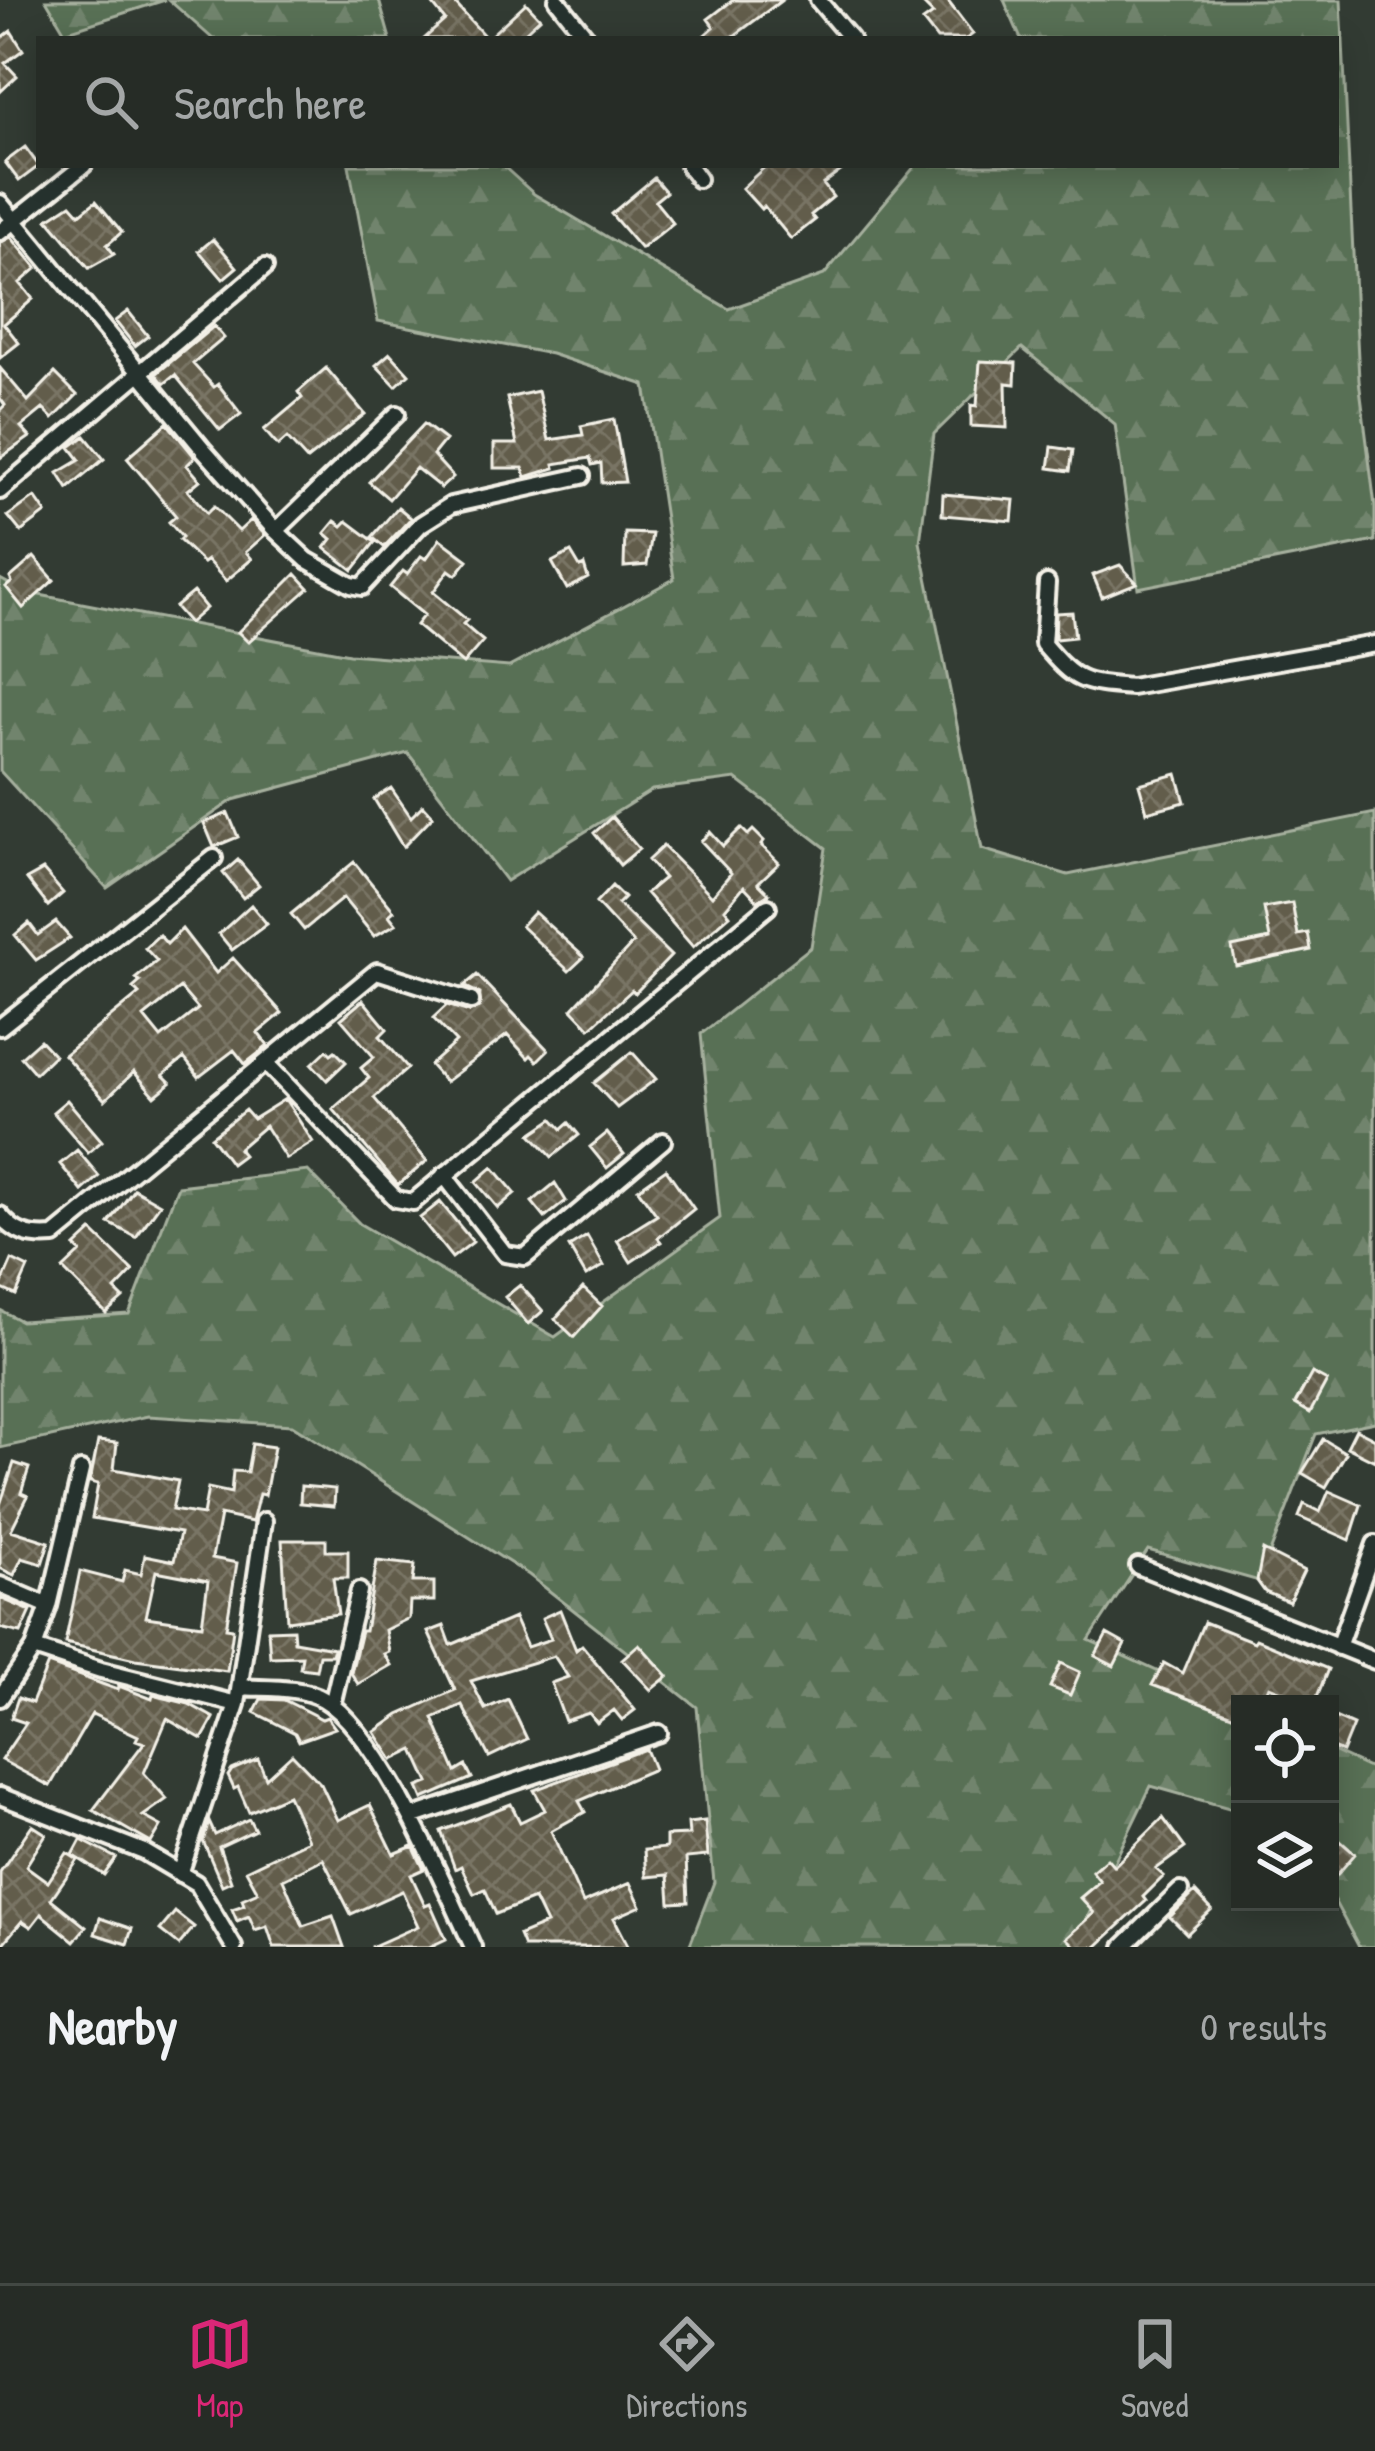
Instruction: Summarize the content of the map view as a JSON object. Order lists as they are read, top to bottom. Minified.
{"page":{"search":"Search here","heading":["Nearby","0 results"],"nav":["Map","Directions","Saved"]}}
